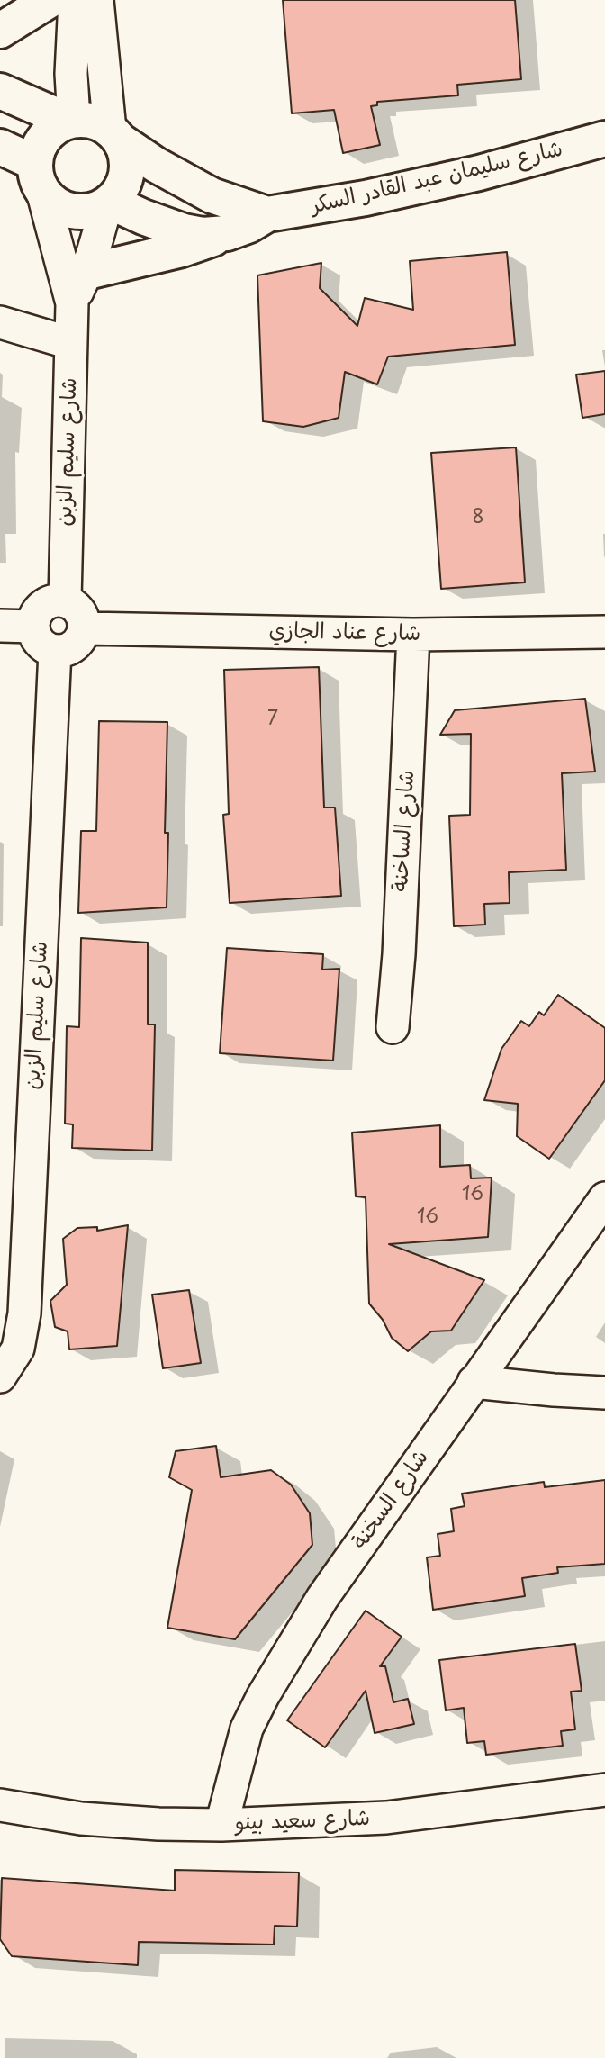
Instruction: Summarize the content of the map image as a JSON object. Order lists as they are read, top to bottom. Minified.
{"streets":{"street":["شارع سليمان عبد القادر السكر","شارع سليم الزبن","شارع عناد الجازي","شارع الساخنة","شارع السخنة","شارع سعيد بينو"]},"crossings":[["شارع سليمان عبد القادر السكر","شارع سليم الزبن"],["شارع سليم الزبن","شارع عناد الجازي"],["شارع عناد الجازي","شارع الساخنة"],["شارع السخنة","شارع سعيد بينو"]],"house_numbers":["8","7","16","16"]}
